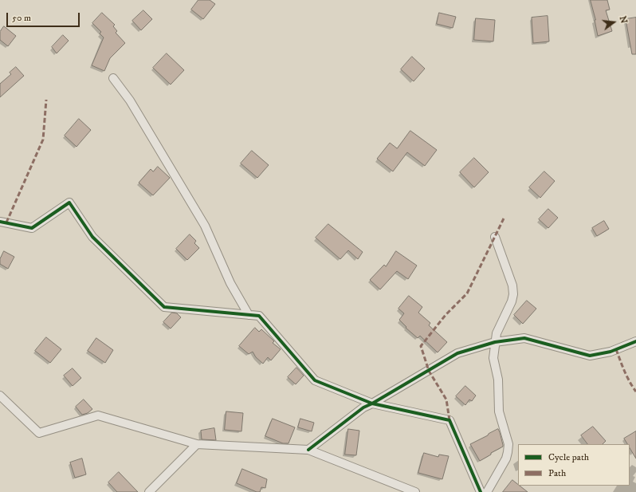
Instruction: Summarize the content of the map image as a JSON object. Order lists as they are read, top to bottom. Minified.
{"legend":["Cycle path","Path"],"scale_bar":"50 m","north":"right"}
